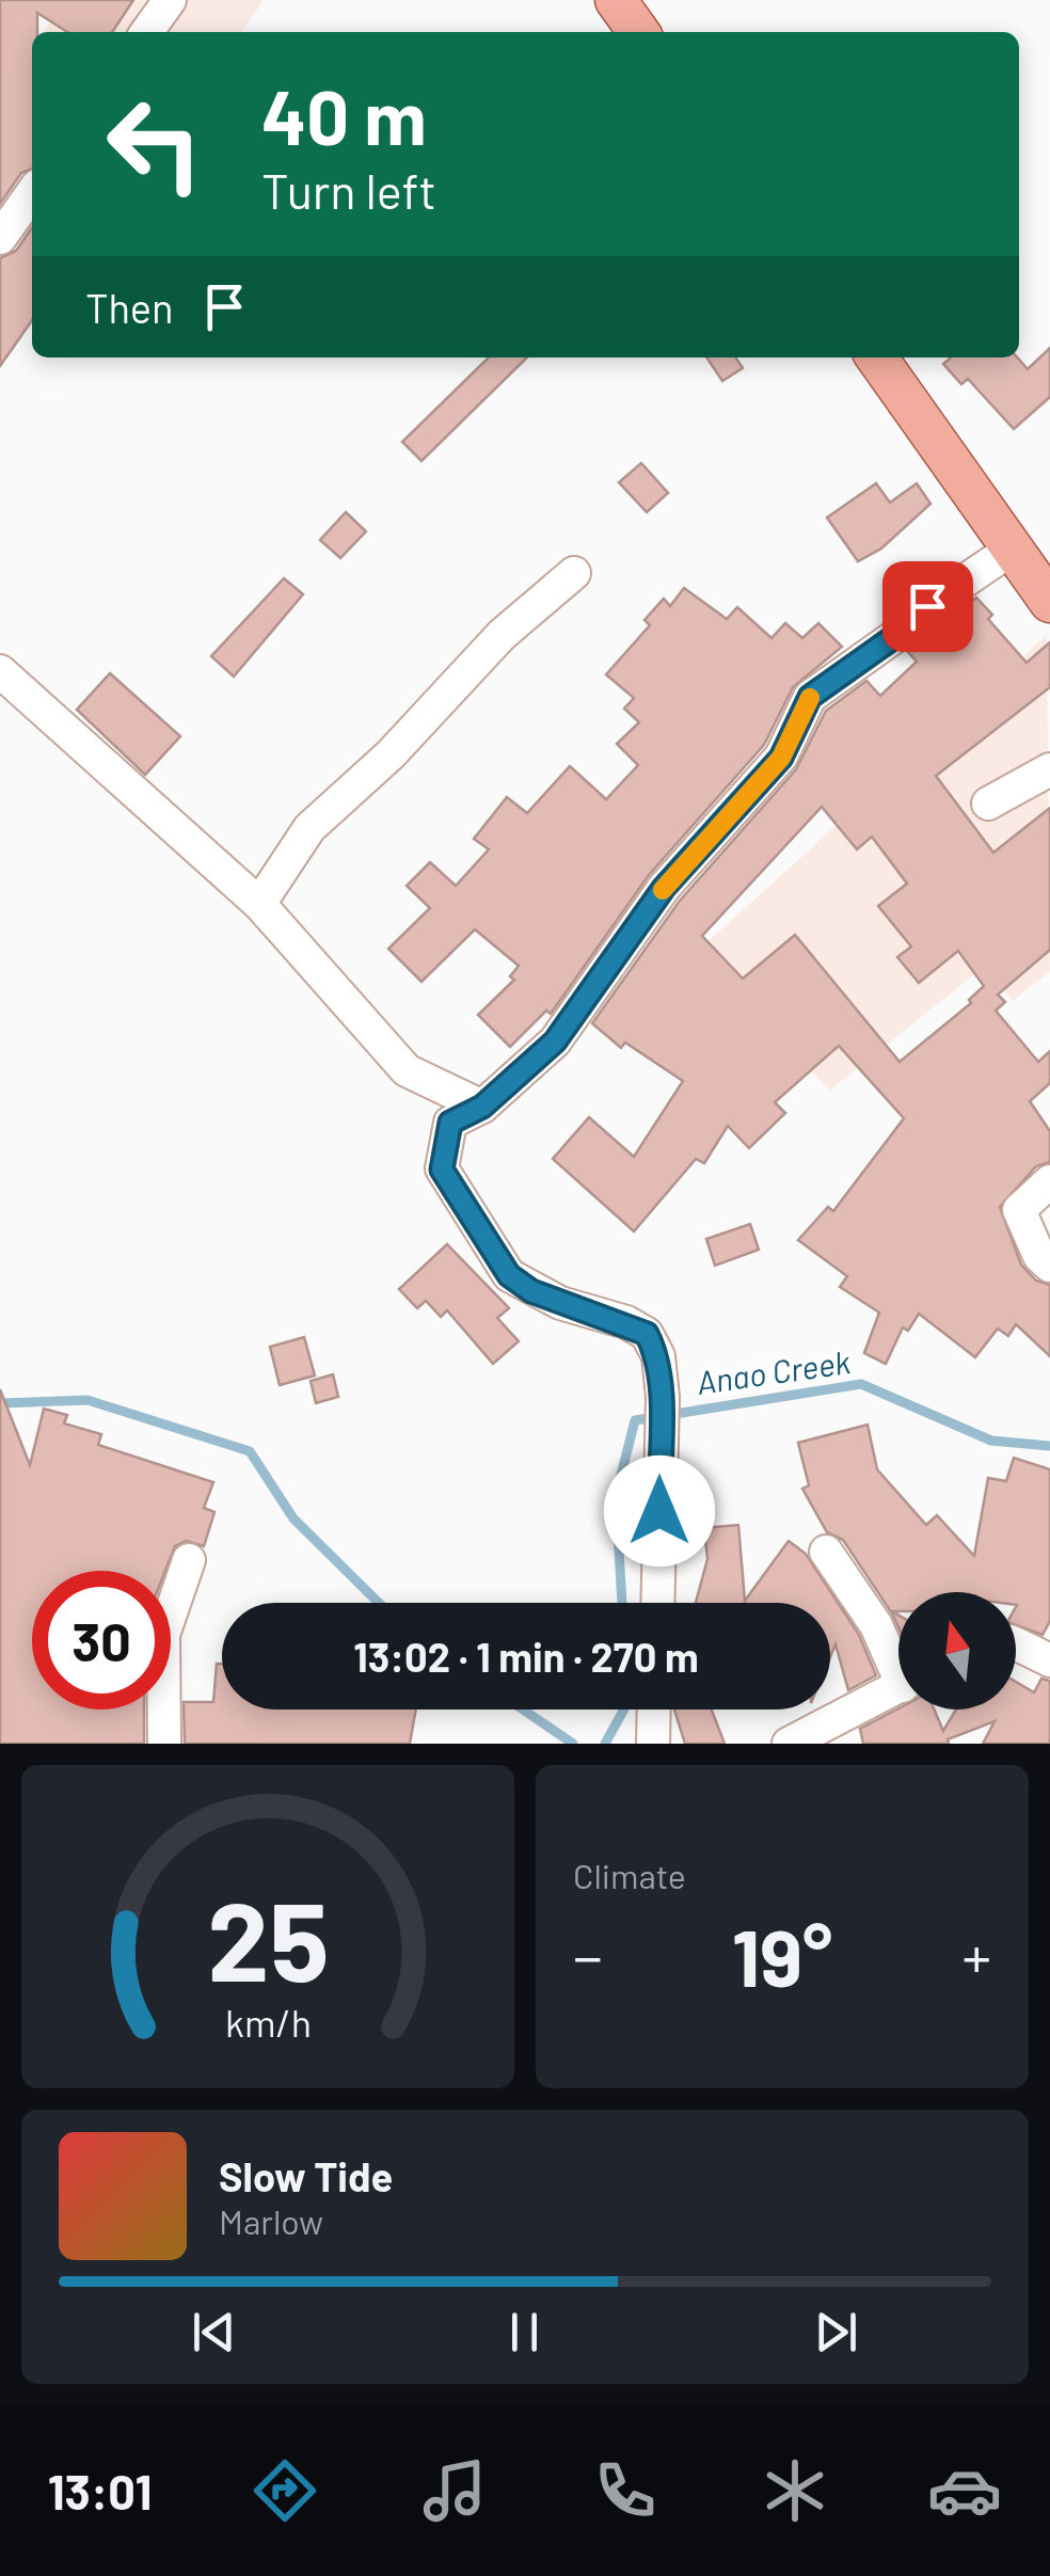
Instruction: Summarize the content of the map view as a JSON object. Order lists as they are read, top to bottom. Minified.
{"water":["Anao Creek"],"north":"top","page":{"turn":["40 m","Turn left"],"then":"Then","limit":"30","trip":"13:02 · 1 min · 270 m","tile":"Climate","heat":["−","19°","+"],"song":["Slow Tide","Marlow"],"tabs":"13:01","gauge":["25","km/h"]}}
